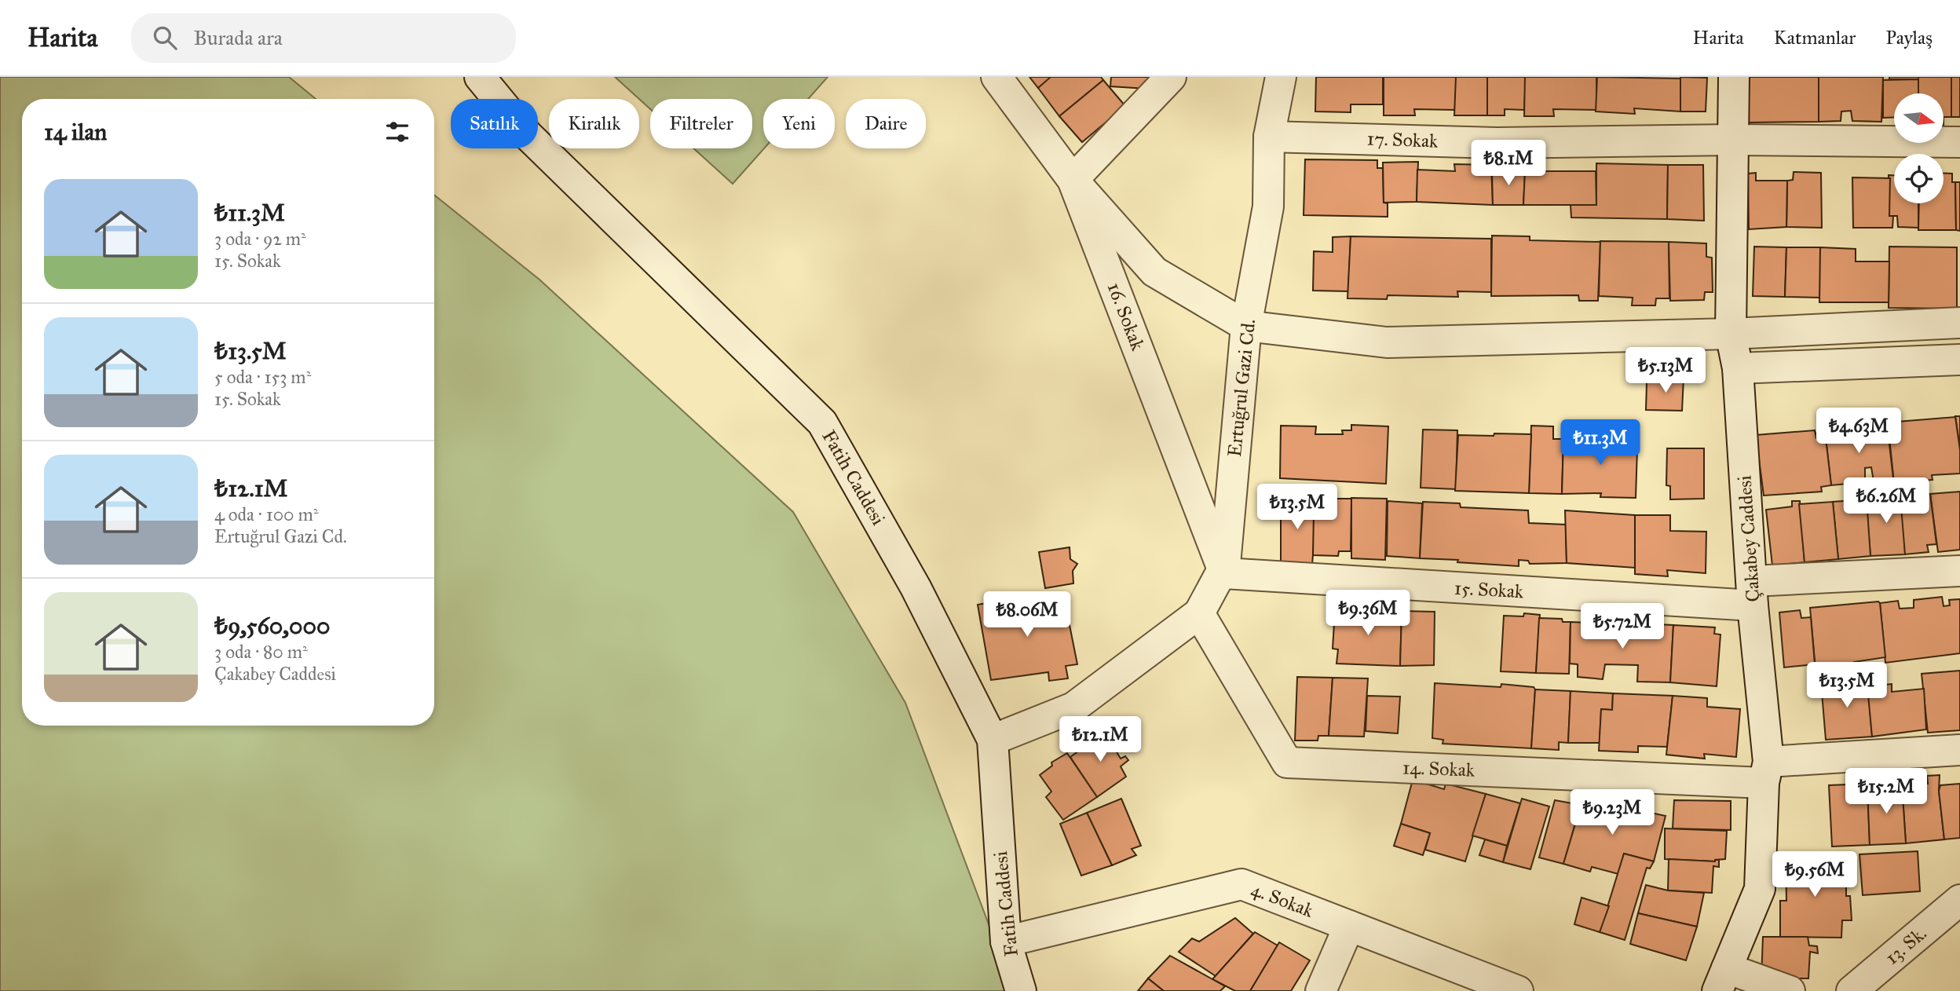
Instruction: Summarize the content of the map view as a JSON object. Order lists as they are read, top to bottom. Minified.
{"streets":{"street":["17. Sokak","16. Sokak","Ertuğrul Gazi Cd.","Fatih Caddesi","Çakabey Caddesi","15. Sokak","14. Sokak","4. Sokak","13. Sk."]},"crossings":[["17. Sokak","Ertuğrul Gazi Cd."],["17. Sokak","Çakabey Caddesi"],["16. Sokak","Ertuğrul Gazi Cd."],["16. Sokak","15. Sokak"],["Ertuğrul Gazi Cd.","15. Sokak"],["Fatih Caddesi","4. Sokak"],["Çakabey Caddesi","15. Sokak"],["Çakabey Caddesi","14. Sokak"]],"north":"right","page":{"header":"Harita","search":"Burada ara","nav":["Harita","Katmanlar","Paylaş"],"chip":["Satılık","Kiralık","Filtreler","Yeni","Daire"],"heading":"14 ilan","price":["₺8.1M","₺5.13M","₺4.63M","₺11.3M","₺6.26M","₺13.5M","₺9.36M","₺8.06M","₺5.72M","₺13.5M","₺12.1M","₺15.2M","₺9.23M","₺9.56M"],"list":[{"name":"₺11.3M","note":"3 oda · 92 m² · 15. Sokak"},{"name":"₺13.5M","note":"5 oda · 153 m² · 15. Sokak"},{"name":"₺12.1M","note":"4 oda · 100 m² · Ertuğrul Gazi Cd."},{"name":"₺9,560,000","note":"3 oda · 80 m² · Çakabey Caddesi"}]}}
